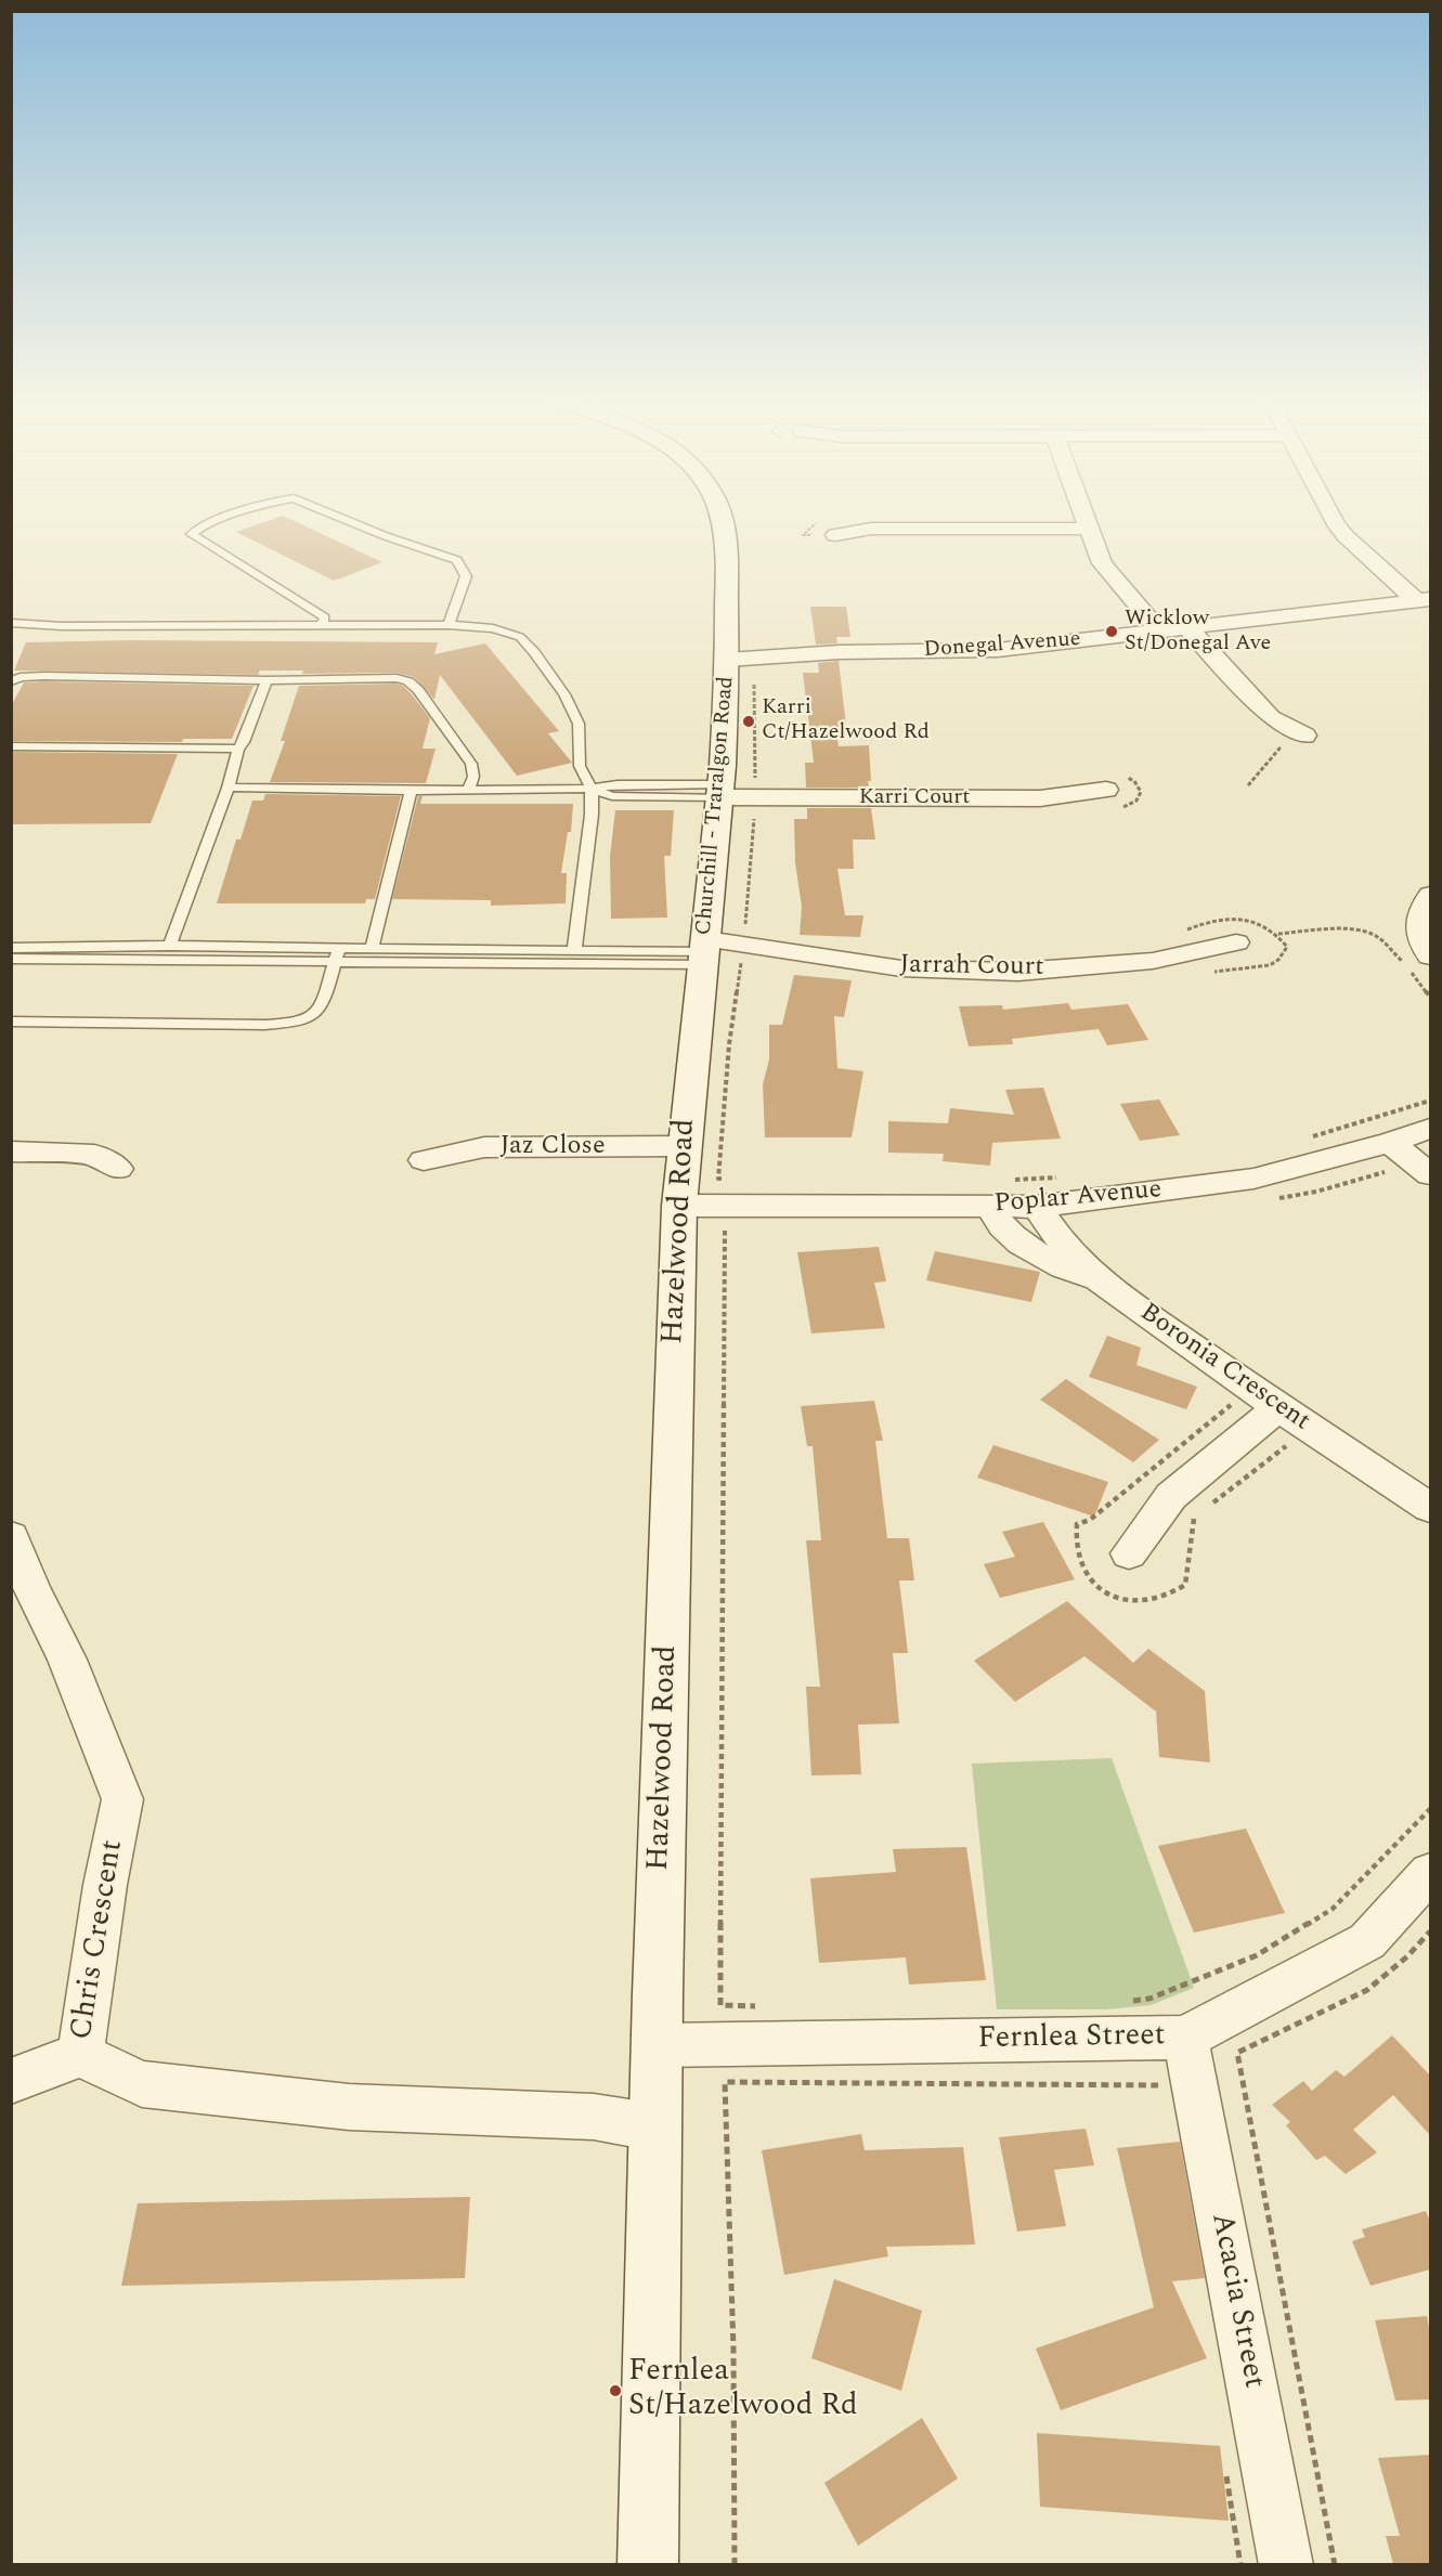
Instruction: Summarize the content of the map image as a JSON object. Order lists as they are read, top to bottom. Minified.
{"streets":{"main road":["Churchill - Traralgon Road","Hazelwood Road"],"street":["Donegal Avenue","Karri Court","Jarrah Court","Jaz Close","Poplar Avenue","Boronia Crescent","Chris Crescent","Fernlea Street","Acacia Street"]},"crossings":[["Donegal Avenue","Churchill - Traralgon Road"],["Karri Court","Churchill - Traralgon Road"],["Churchill - Traralgon Road","Jarrah Court"],["Churchill - Traralgon Road","Hazelwood Road"],["Jarrah Court","Hazelwood Road"],["Jaz Close","Hazelwood Road"],["Poplar Avenue","Hazelwood Road"],["Poplar Avenue","Boronia Crescent"],["Hazelwood Road","Chris Crescent"],["Hazelwood Road","Fernlea Street"],["Fernlea Street","Acacia Street"]],"places":["Wicklow St/Donegal Ave","Karri Ct/Hazelwood Rd","Fernlea St/Hazelwood Rd"]}
